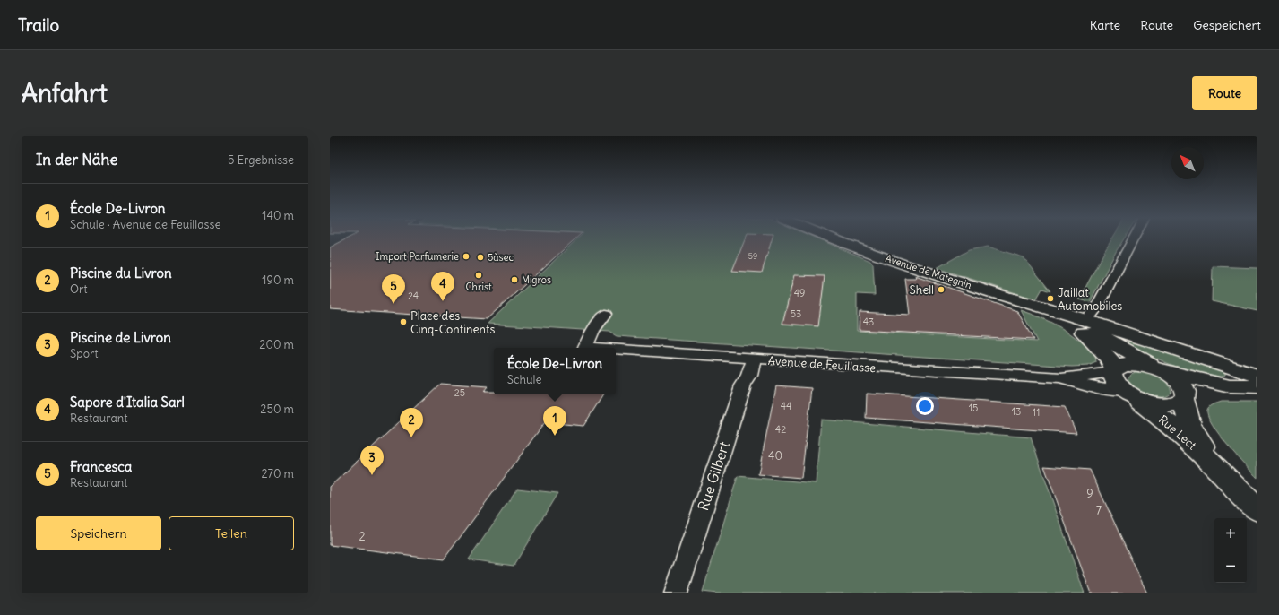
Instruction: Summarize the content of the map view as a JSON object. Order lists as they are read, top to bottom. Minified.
{"streets":{"main road":["Avenue de Mategnin","Rue Lect"],"street":["Avenue de Feuillasse","Rue Gilbert"]},"crossings":[["Avenue de Mategnin","Avenue de Feuillasse"],["Avenue de Mategnin","Rue Lect"],["Avenue de Feuillasse","Rue Lect"],["Avenue de Feuillasse","Rue Gilbert"]],"places":["Import Parfumerie","5àsec","Christ","Migros","Shell","Jaillat Automobiles","Place des Cinq-Continents"],"house_numbers":["59","49","24","53","43","25","44","15","13","11","42","40","9","7","2"],"north":"top left","page":{"header":"Trailo","nav":["Karte","Route","Gespeichert"],"buttons":["Route",["Speichern","Teilen"]],"title":"Anfahrt","heading":["In der Nähe","5 Ergebnisse"],"list":[{"mark":"1","name":"École De-Livron","note":"Schule · Avenue de Feuillasse","value":"140 m"},{"mark":"2","name":"Piscine du Livron","note":"Ort","value":"190 m"},{"mark":"3","name":"Piscine de Livron","note":"Sport","value":"200 m"},{"mark":"4","name":"Sapore d'Italia Sarl","note":"Restaurant","value":"250 m"},{"mark":"5","name":"Francesca","note":"Restaurant","value":"270 m"}],"pins":["4","5","1","2","3"],"popup":["École De-Livron","Schule"],"map_buttons":["+","−"]}}
